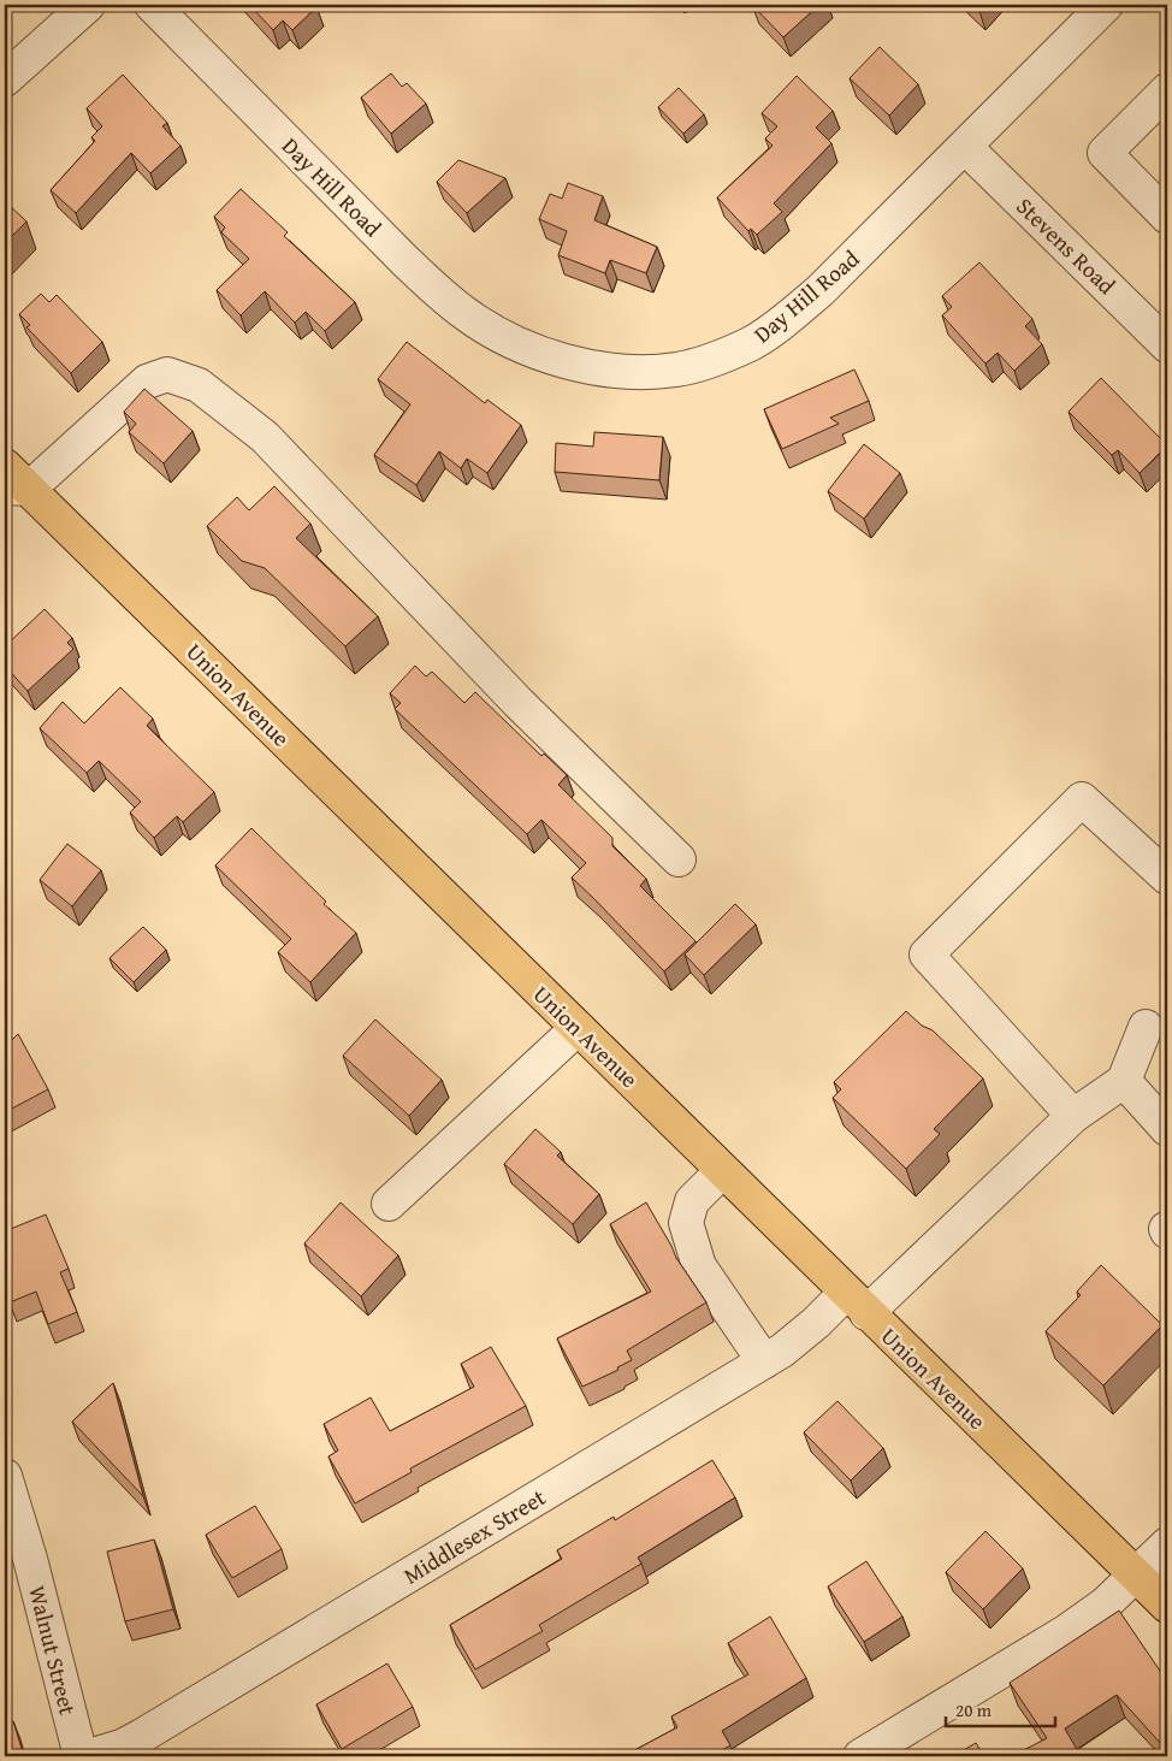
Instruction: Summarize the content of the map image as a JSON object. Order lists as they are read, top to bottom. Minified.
{"streets":{"main road":["Union Avenue"],"street":["Day Hill Road","Stevens Road","Middlesex Street","Walnut Street"]},"crossings":[["Day Hill Road","Stevens Road"],["Union Avenue","Middlesex Street"]],"scale_bar":"20 m"}
